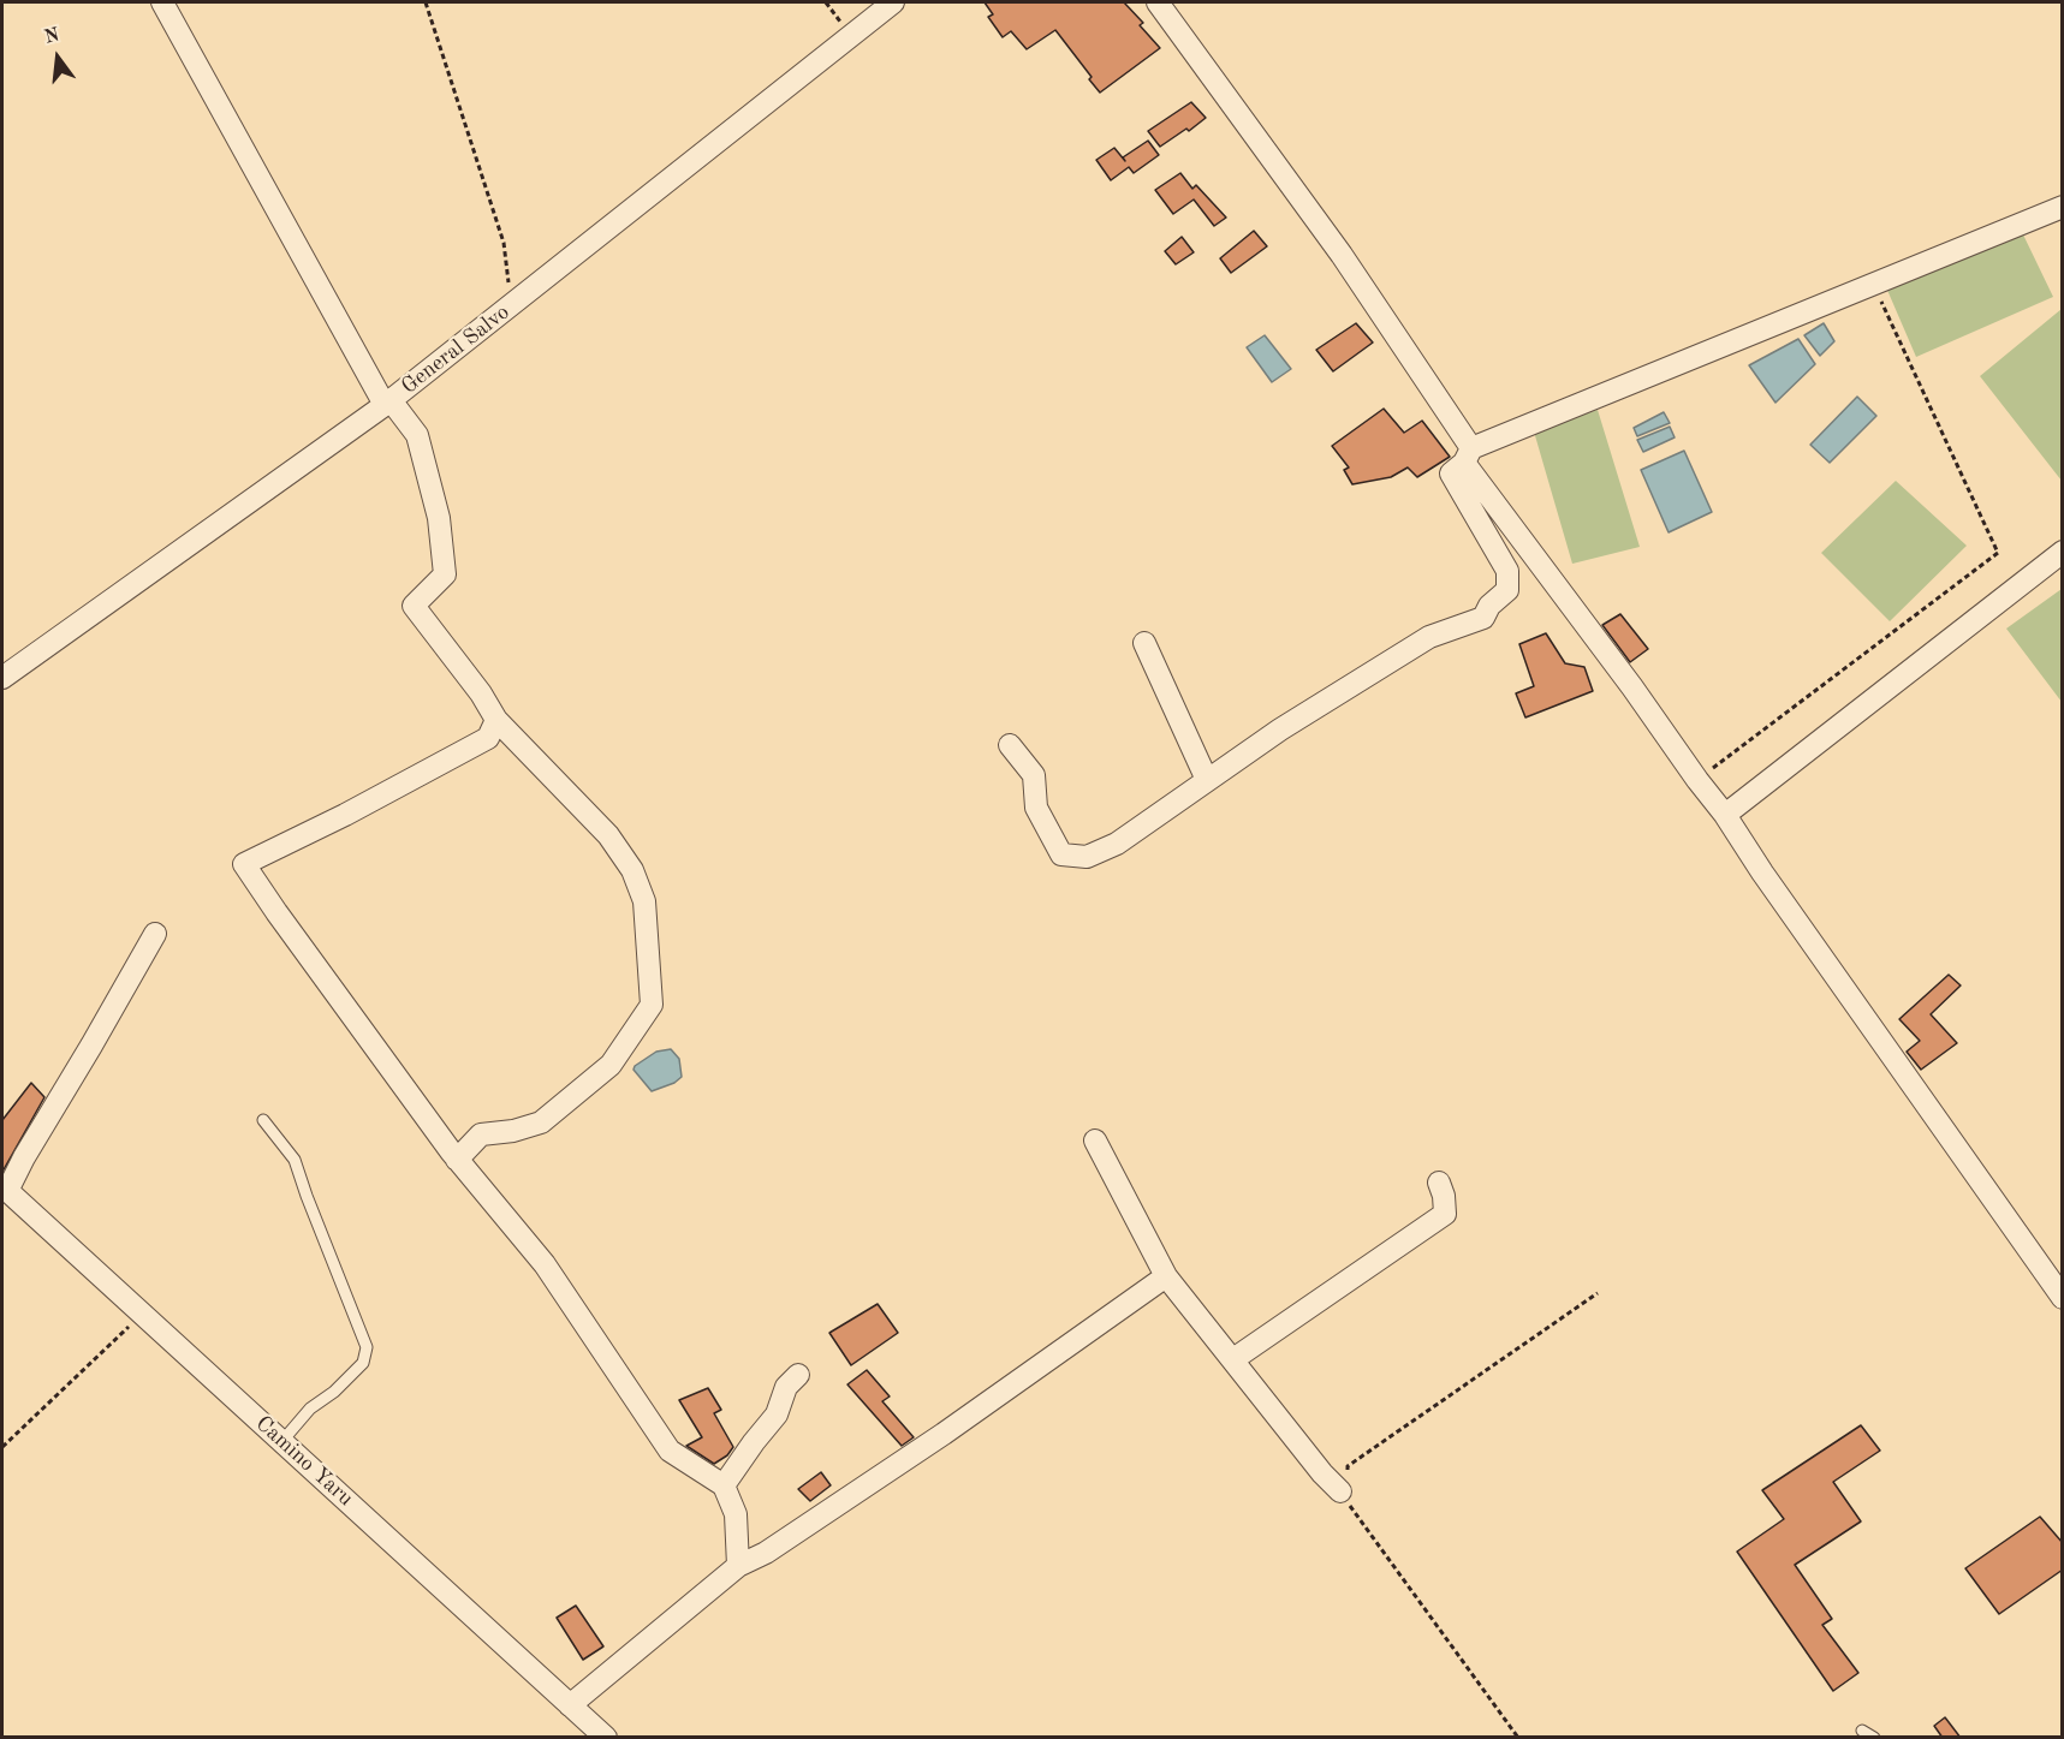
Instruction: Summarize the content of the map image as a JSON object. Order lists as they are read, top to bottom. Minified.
{"streets":{"street":["General Salvo","Camino Yaru"]},"north":"top"}
